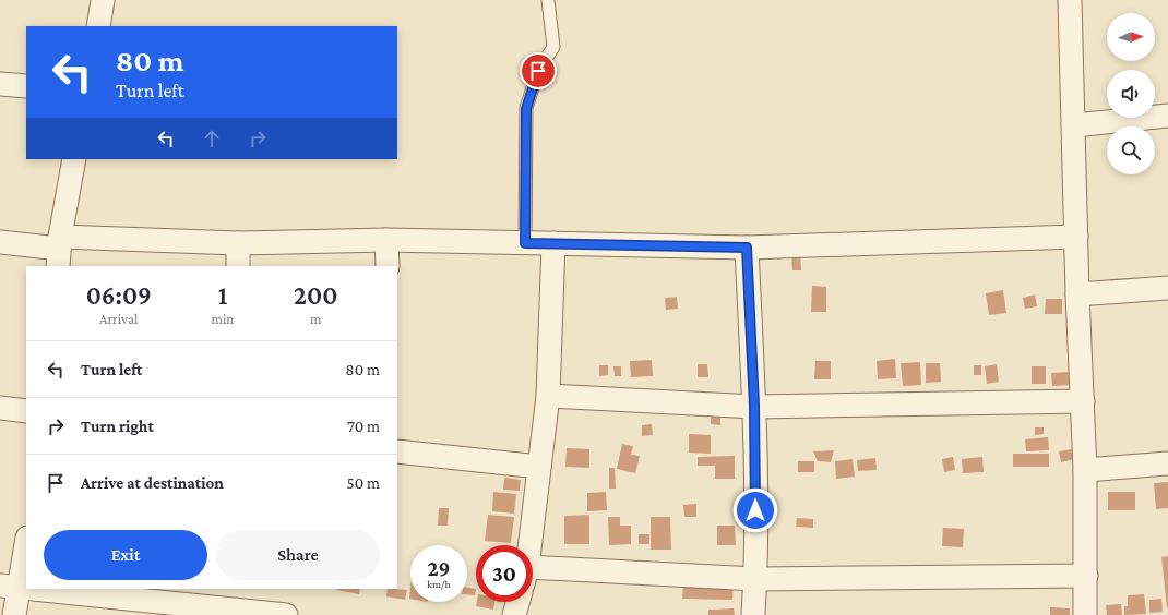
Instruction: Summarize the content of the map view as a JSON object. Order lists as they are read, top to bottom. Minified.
{"north":"right","page":{"turn":["80 m","Turn left"],"eta":["06:09","Arrival","1","min","200","m"],"list":[{"name":"Turn left","value":"80 m"},{"name":"Turn right","value":"70 m"},{"name":"Arrive at destination","value":"50 m"}],"buttons":["Exit","Share"],"speed":"29 km/h","limit":"30"}}
